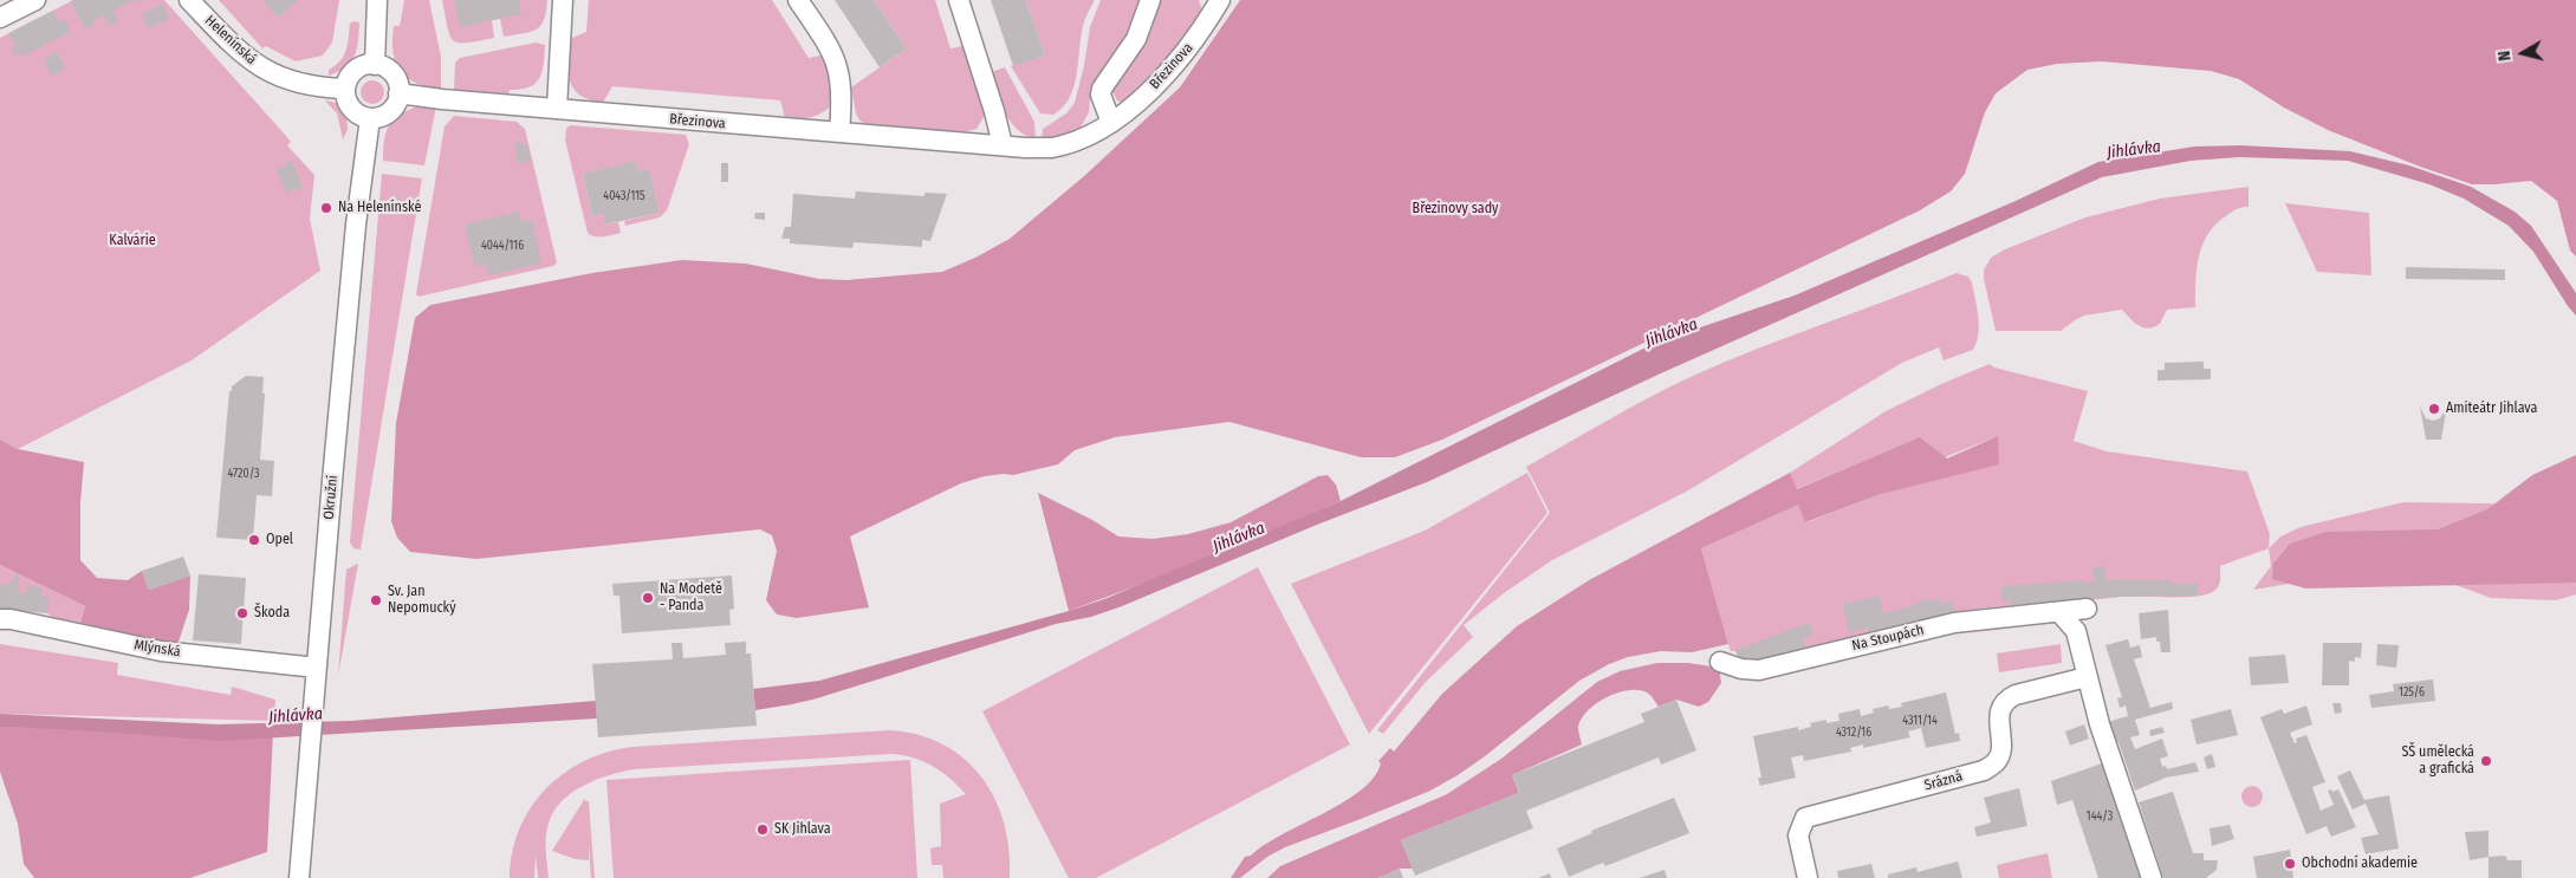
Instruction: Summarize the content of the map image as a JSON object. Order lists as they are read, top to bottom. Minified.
{"streets":{"street":["Helenínská","Březinova","Okružní","Na Stoupách","Mlýnská","Srázná"]},"crossings":[["Helenínská","Březinova"],["Helenínská","Okružní"],["Březinova","Okružní"],["Okružní","Mlýnská"],["Na Stoupách","Srázná"]],"water":["Jihlávka"],"parks":["Březinovy sady","Kalvárie"],"places":["Na Helenínské","Amiteátr Jihlava","Opel","Na Modetě - Panda","Sv. Jan Nepomucký","Škoda","SŠ umělecká a grafická","SK Jihlava","Obchodní akademie"],"house_numbers":["4043/115","4044/116","4720/3","125/6","4311/14","4312/16","144/3"],"north":"left"}
